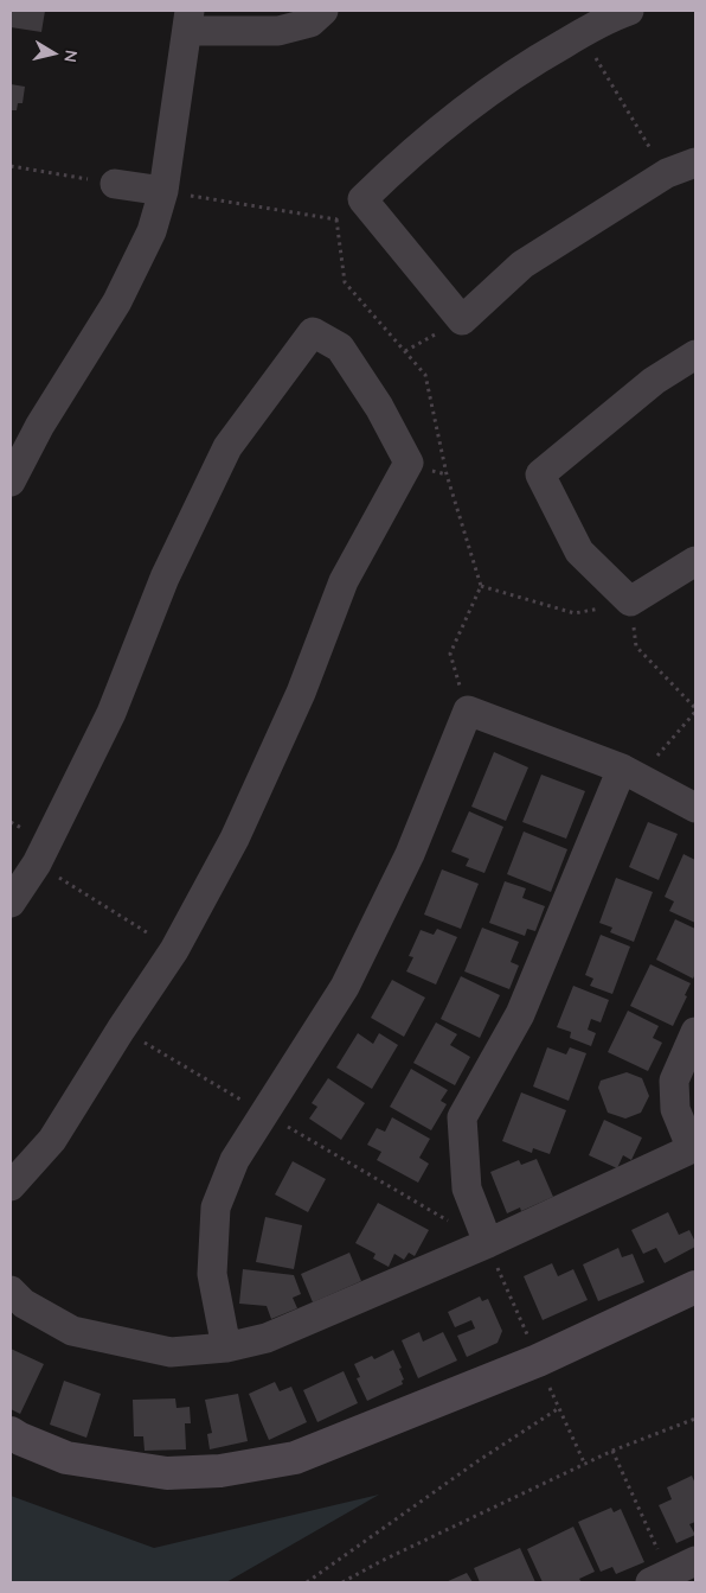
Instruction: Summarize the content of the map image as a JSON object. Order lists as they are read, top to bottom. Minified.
{"north":"right"}
